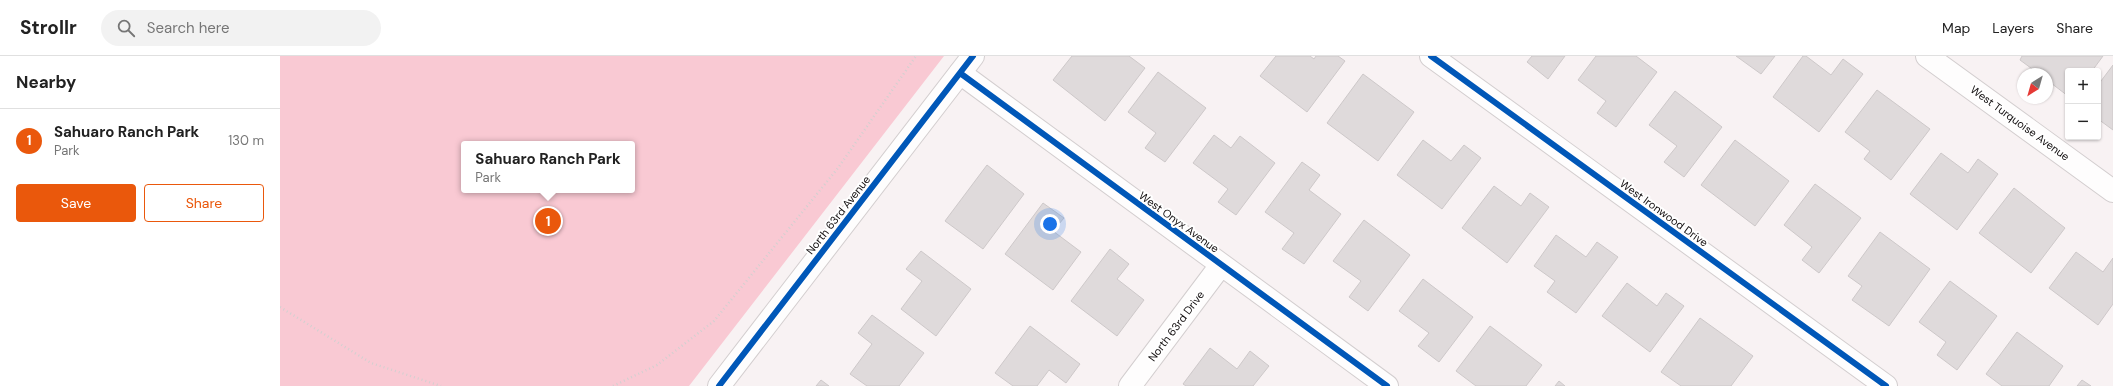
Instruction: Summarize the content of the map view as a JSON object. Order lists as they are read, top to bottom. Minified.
{"streets":{"street":["West Turquoise Avenue","West Ironwood Drive","North 63rd Avenue","West Onyx Avenue","North 63rd Drive"]},"crossings":[["North 63rd Avenue","West Onyx Avenue"],["West Onyx Avenue","North 63rd Drive"]],"north":"bottom left","page":{"header":"Strollr","search":"Search here","nav":["Map","Layers","Share"],"heading":"Nearby","map_buttons":["+","−"],"list":[{"mark":"1","name":"Sahuaro Ranch Park","note":"Park","value":"130 m"}],"popup":["Sahuaro Ranch Park","Park"],"buttons":["Save","Share"],"pins":"1"}}
